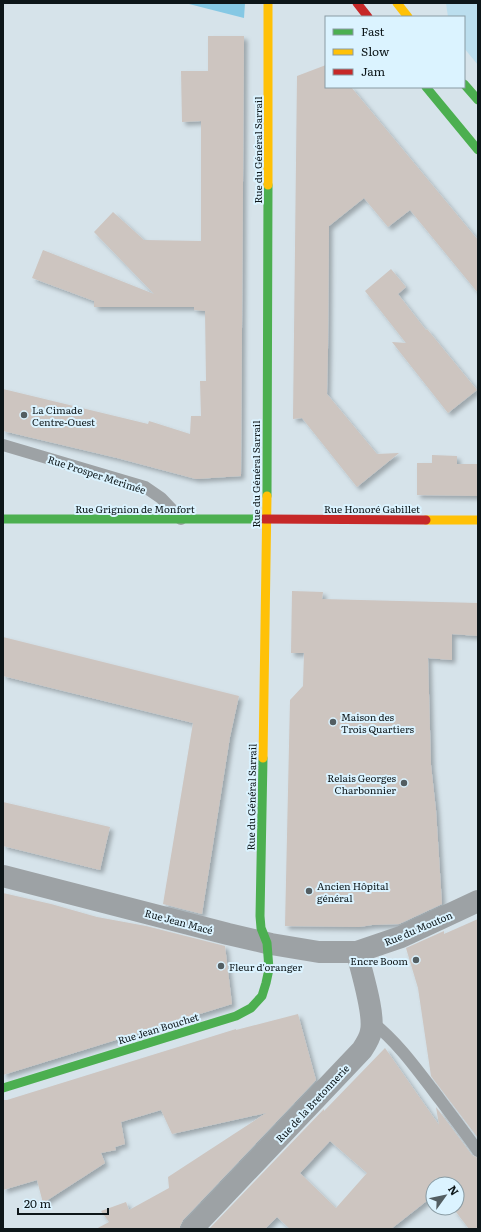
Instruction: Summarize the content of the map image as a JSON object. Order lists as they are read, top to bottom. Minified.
{"streets":{"street":["Rue du Général Sarrail","Rue Grignion de Monfort","Rue Honoré Gabillet","Rue Jean Macé","Rue du Mouton","Rue Jean Bouchet","Rue de la Bretonnerie"],"lane":["Rue Prosper Merimée"]},"crossings":[["Rue du Général Sarrail","Rue Grignion de Monfort"],["Rue du Général Sarrail","Rue Honoré Gabillet"],["Rue du Général Sarrail","Rue Jean Macé"],["Rue du Général Sarrail","Rue Jean Bouchet"],["Rue Prosper Merimée","Rue Grignion de Monfort"],["Rue Grignion de Monfort","Rue Honoré Gabillet"],["Rue Jean Macé","Rue du Mouton"],["Rue Jean Macé","Rue Jean Bouchet"],["Rue Jean Macé","Rue de la Bretonnerie"],["Rue du Mouton","Rue de la Bretonnerie"]],"places":["La Cimade Centre-Ouest","Maison des Trois Quartiers","Relais Georges Charbonnier","Ancien Hôpital général","Encre Boom","Fleur d'oranger"],"legend":["Fast","Slow","Jam"],"scale_bar":"20 m","north":"top right"}
